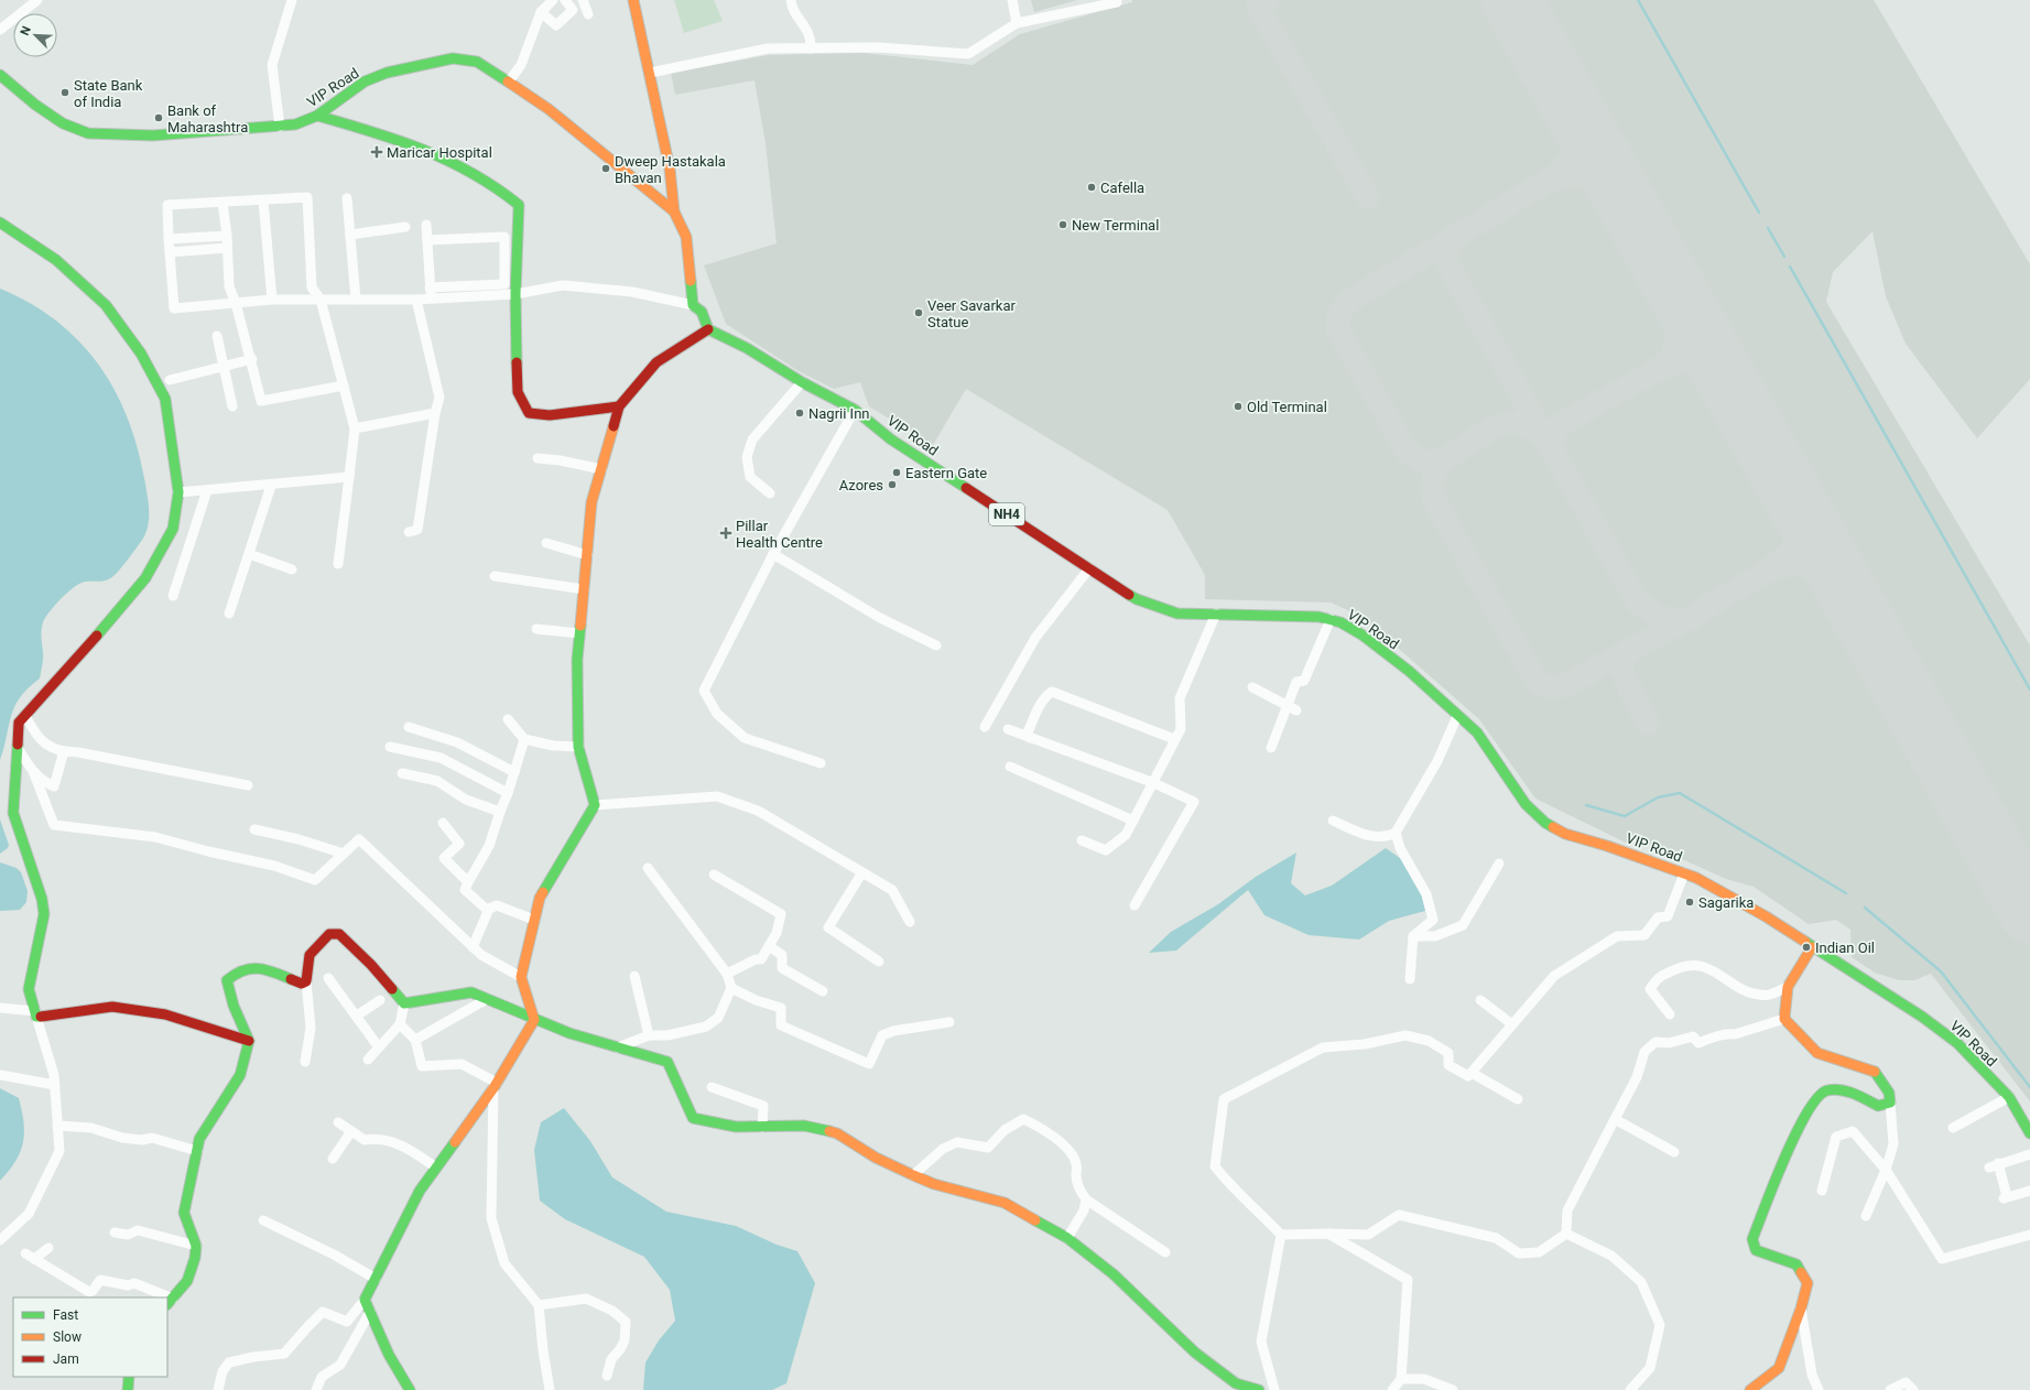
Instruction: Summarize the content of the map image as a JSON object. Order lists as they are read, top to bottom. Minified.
{"streets":{"main road":["VIP Road","NH4"]},"places":{"other":["State Bank of India","Bank of Maharashtra","Dweep Hastakala Bhavan","Cafella","New Terminal","Veer Savarkar Statue","Old Terminal","Nagrii Inn","Eastern Gate","Azores","Sagarika","Indian Oil"],"health":["Maricar Hospital","Pillar Health Centre"]},"legend":["Fast","Slow","Jam"],"north":"top left"}
